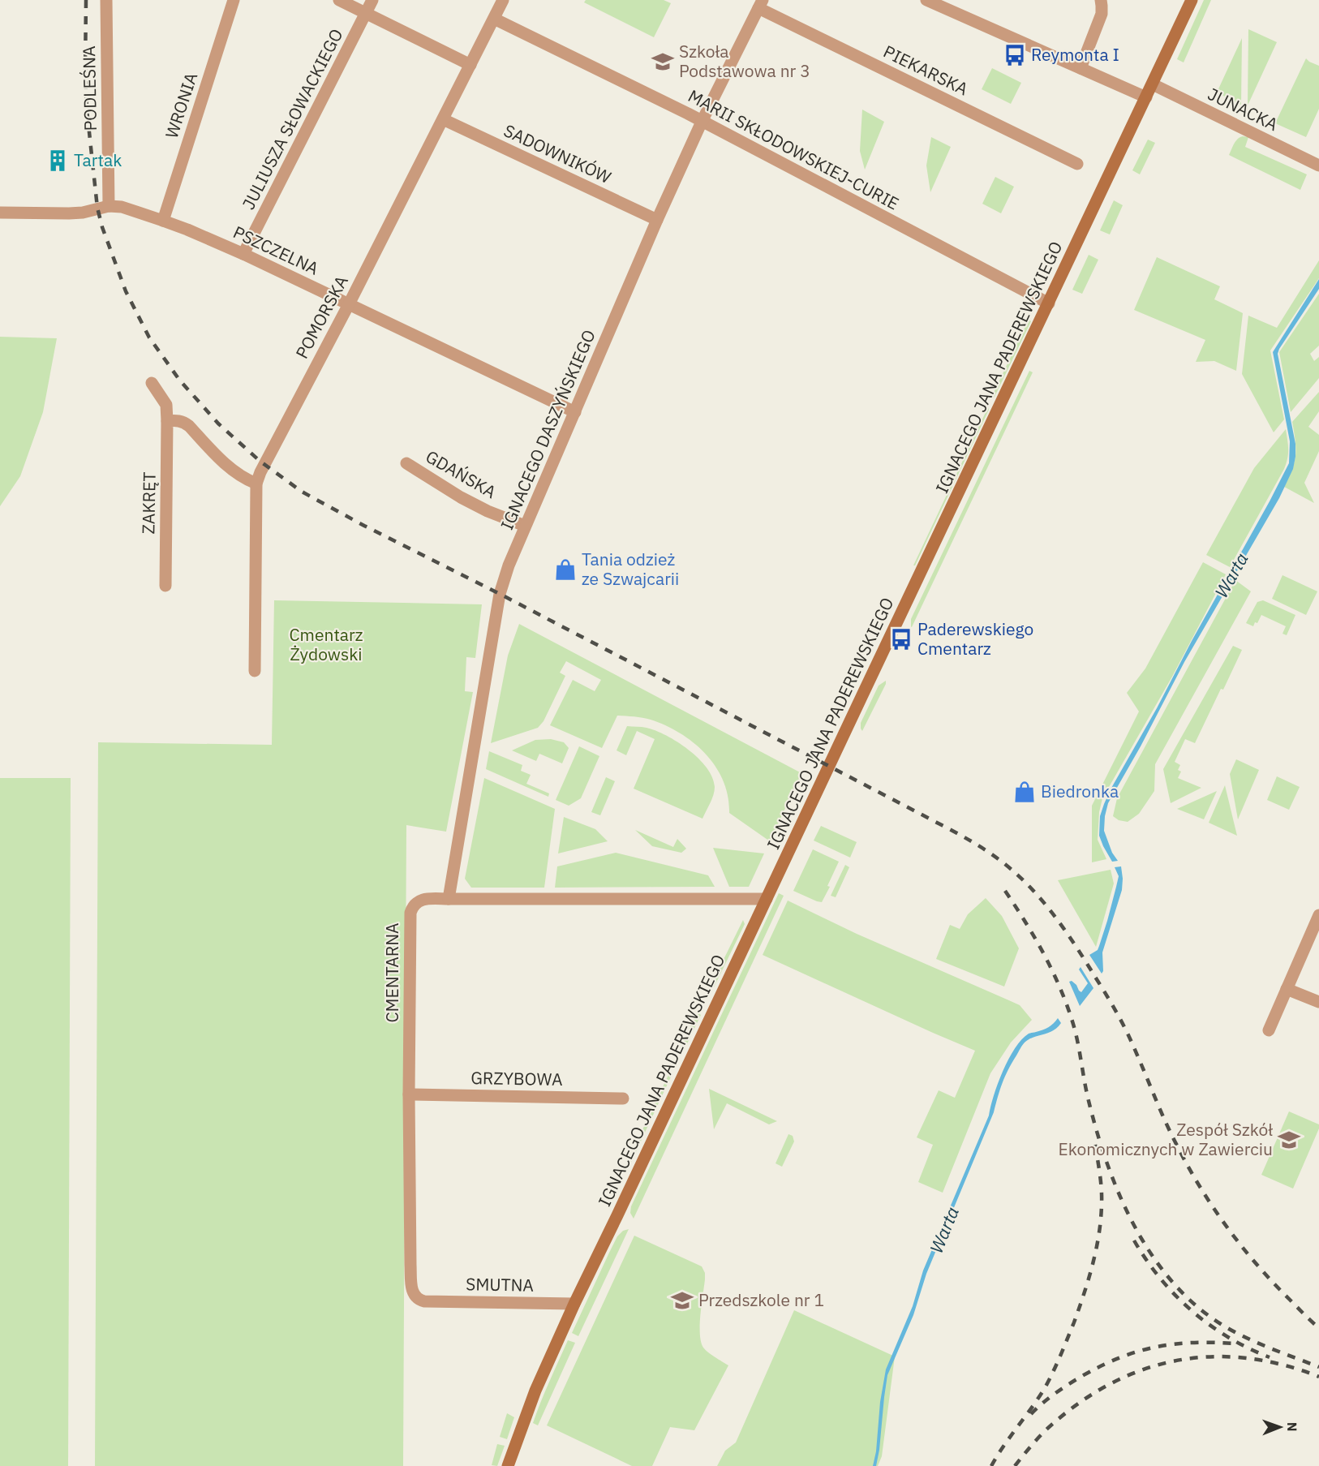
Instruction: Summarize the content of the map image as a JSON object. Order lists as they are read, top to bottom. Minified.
{"streets":{"main road":["IGNACEGO JANA PADEREWSKIEGO"],"street":["PIEKARSKA","PODLEŚNA","WRONIA","JUNACKA","JULIUSZA SŁOWACKIEGO","MARII SKŁODOWSKIEJ-CURIE","SADOWNIKÓW","PSZCZELNA","POMORSKA","IGNACEGO DASZYŃSKIEGO","GDAŃSKA","ZAKRĘT","CMENTARNA","GRZYBOWA","SMUTNA"]},"crossings":[["PIEKARSKA","IGNACEGO DASZYŃSKIEGO"],["PODLEŚNA","PSZCZELNA"],["WRONIA","PSZCZELNA"],["JUNACKA","IGNACEGO JANA PADEREWSKIEGO"],["JULIUSZA SŁOWACKIEGO","PSZCZELNA"],["MARII SKŁODOWSKIEJ-CURIE","POMORSKA"],["MARII SKŁODOWSKIEJ-CURIE","IGNACEGO JANA PADEREWSKIEGO"],["MARII SKŁODOWSKIEJ-CURIE","IGNACEGO DASZYŃSKIEGO"],["SADOWNIKÓW","POMORSKA"],["SADOWNIKÓW","IGNACEGO DASZYŃSKIEGO"],["PSZCZELNA","POMORSKA"],["PSZCZELNA","IGNACEGO DASZYŃSKIEGO"],["IGNACEGO JANA PADEREWSKIEGO","CMENTARNA"],["IGNACEGO JANA PADEREWSKIEGO","SMUTNA"],["IGNACEGO DASZYŃSKIEGO","GDAŃSKA"],["IGNACEGO DASZYŃSKIEGO","CMENTARNA"],["CMENTARNA","GRZYBOWA"],["CMENTARNA","SMUTNA"]],"water":["Warta"],"parks":["Cmentarz Żydowski"],"places":{"bus stop":["Reymonta I","Paderewskiego Cmentarz"],"school or university":["Szkoła Podstawowa nr 3","Zespół Szkół Ekonomicznych w Zawierciu","Przedszkole nr 1"],"building":["Tartak"],"shop":["Tania odzież ze Szwajcarii","Biedronka"]},"north":"right"}
